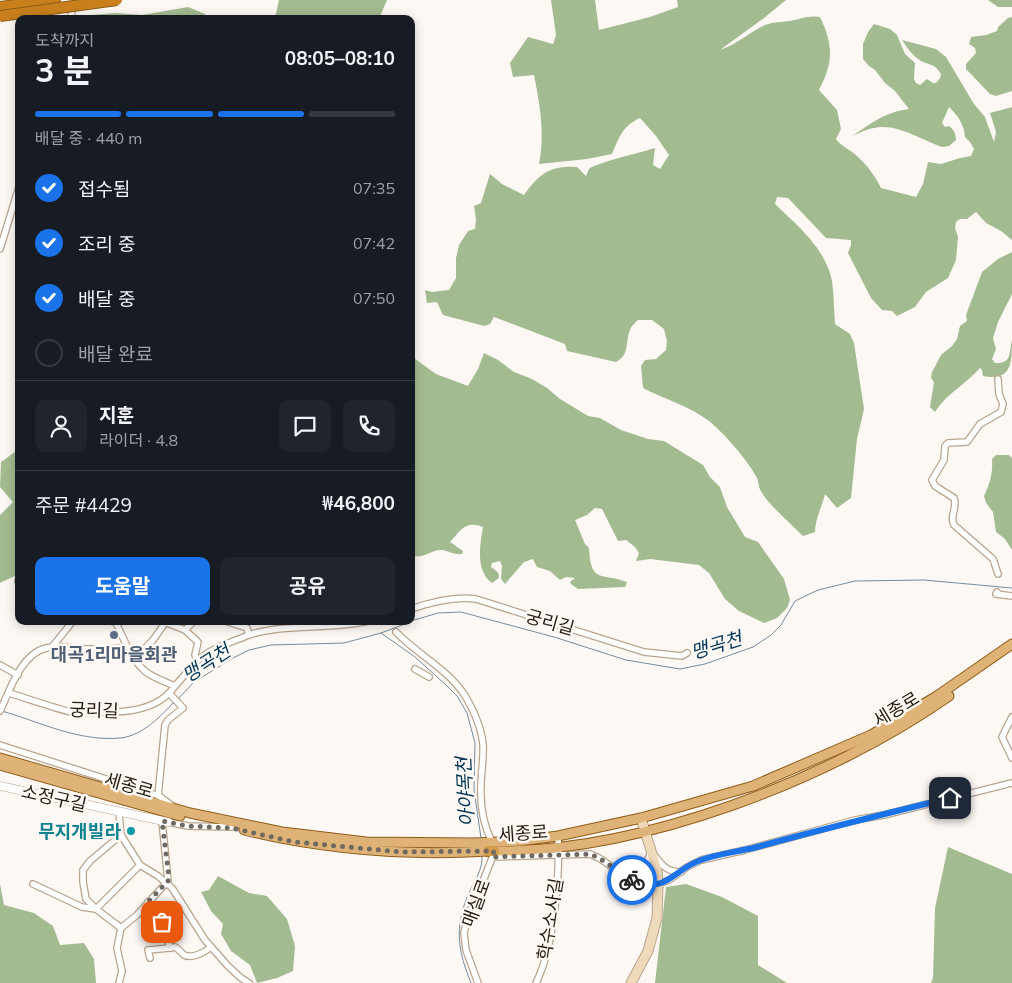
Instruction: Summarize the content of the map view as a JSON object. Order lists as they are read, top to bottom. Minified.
{"streets":{"main road":["세종로"],"street":["궁리길","소정구길","매실로","학수소사길"]},"crossings":[["세종로","매실로"],["세종로","학수소사길"]],"water":["맹곡천","아야목천"],"places":["대곡1리마을회관","무지개빌라"],"page":{"heading":["3 분","도착까지","08:05–08:10"],"panel":["지훈","라이더 · 4.8","주문 #4429","₩46,800"],"bar":"배달 중 · 440 m","list":[["접수됨","07:35"],["조리 중","07:42"],["배달 중","07:50"],"배달 완료"],"buttons":["도움말","공유"]}}
